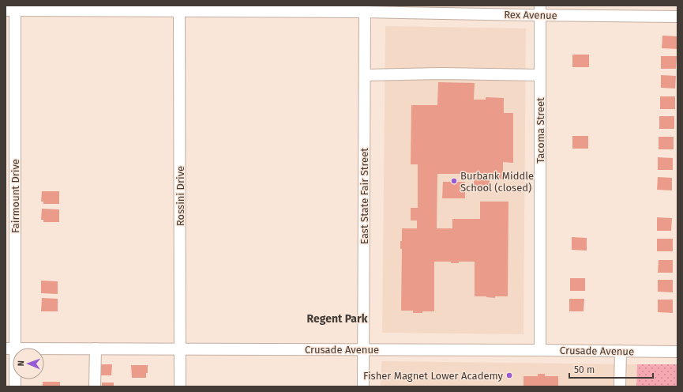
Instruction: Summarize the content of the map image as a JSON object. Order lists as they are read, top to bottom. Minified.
{"streets":{"street":["Rex Avenue","Tacoma Street","Fairmount Drive","Rossini Drive","East State Fair Street","Crusade Avenue"]},"crossings":[["Rex Avenue","Tacoma Street"],["Rex Avenue","Fairmount Drive"],["Rex Avenue","Rossini Drive"],["Rex Avenue","East State Fair Street"],["Tacoma Street","Crusade Avenue"],["Fairmount Drive","Crusade Avenue"],["Rossini Drive","Crusade Avenue"],["East State Fair Street","Crusade Avenue"]],"districts":["Regent Park"],"places":["Burbank Middle School (closed)","Fisher Magnet Lower Academy"],"scale_bar":"50 m","north":"left"}
